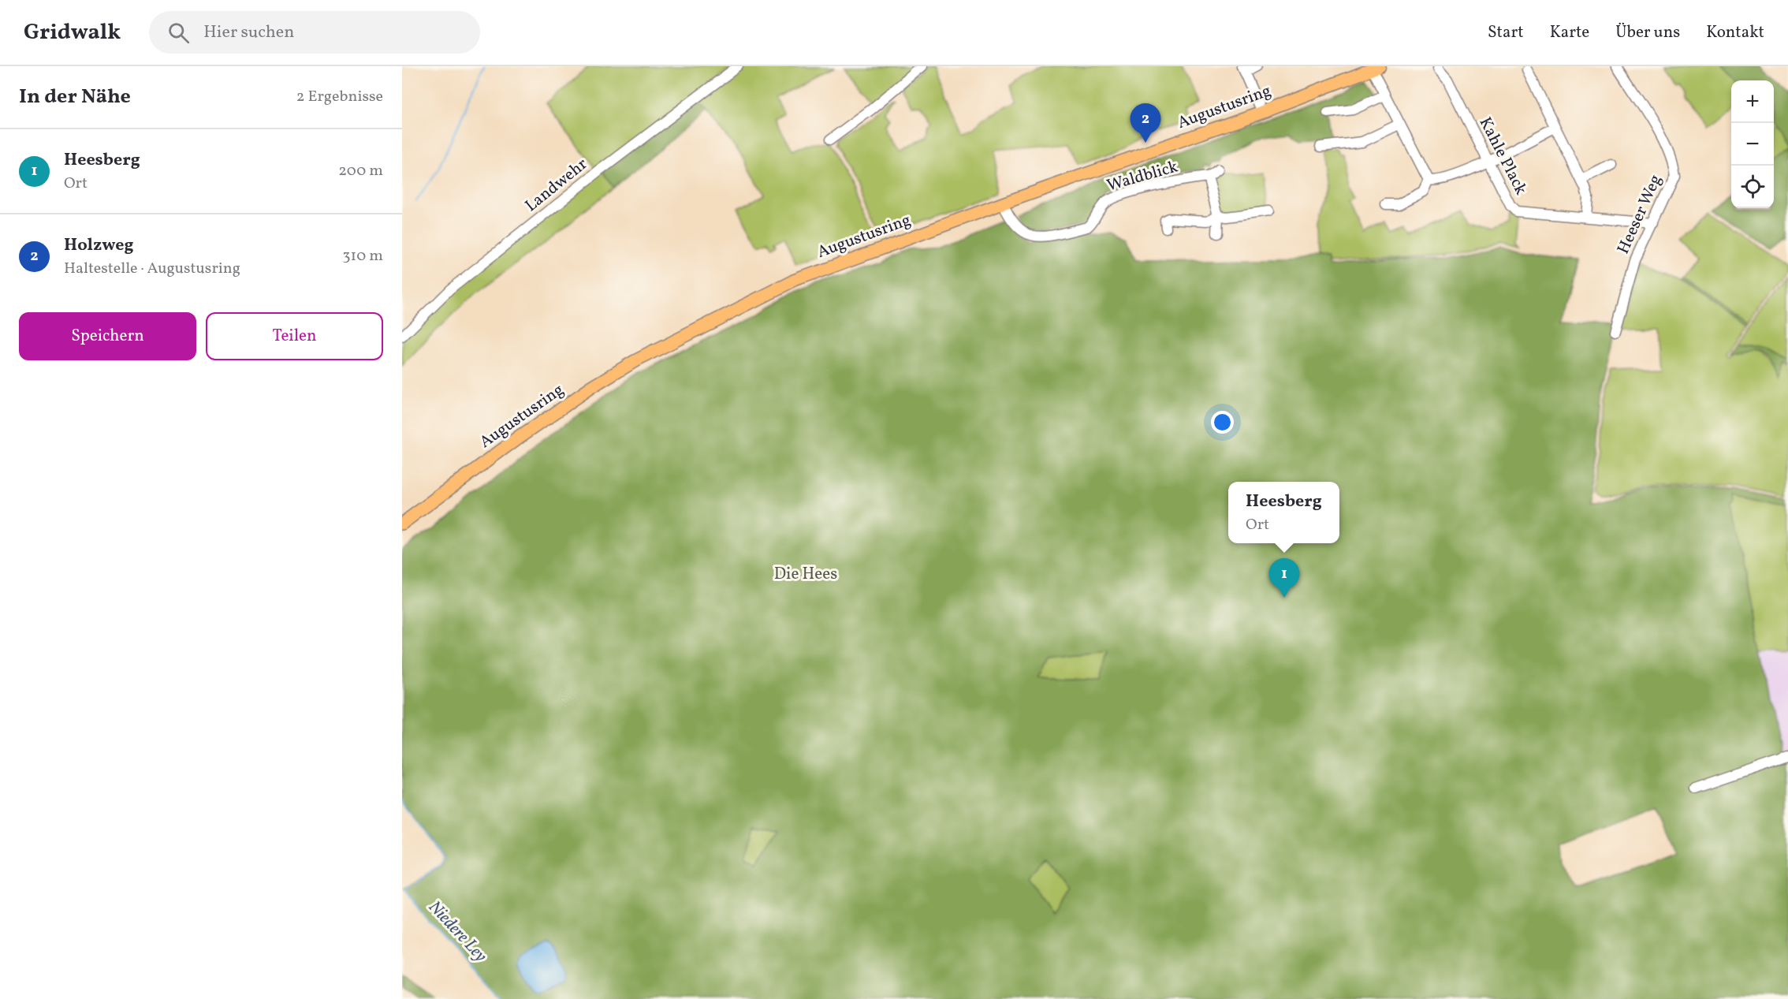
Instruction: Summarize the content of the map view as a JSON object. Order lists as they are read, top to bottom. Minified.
{"streets":{"main road":["Augustusring"],"street":["Kahle Plack","Waldblick","Landwehr","Heeser Weg"]},"crossings":[["Augustusring","Waldblick"],["Kahle Plack","Heeser Weg"]],"water":["Niedere Ley"],"parks":["Die Hees"],"page":{"header":"Gridwalk","search":"Hier suchen","nav":["Start","Karte","Über uns","Kontakt"],"heading":["In der Nähe","2 Ergebnisse"],"map_buttons":["+","−"],"pins":["2","1"],"list":[{"mark":"1","name":"Heesberg","note":"Ort","value":"200 m"},{"mark":"2","name":"Holzweg","note":"Haltestelle · Augustusring","value":"310 m"}],"buttons":["Speichern","Teilen"],"popup":["Heesberg","Ort"]}}
